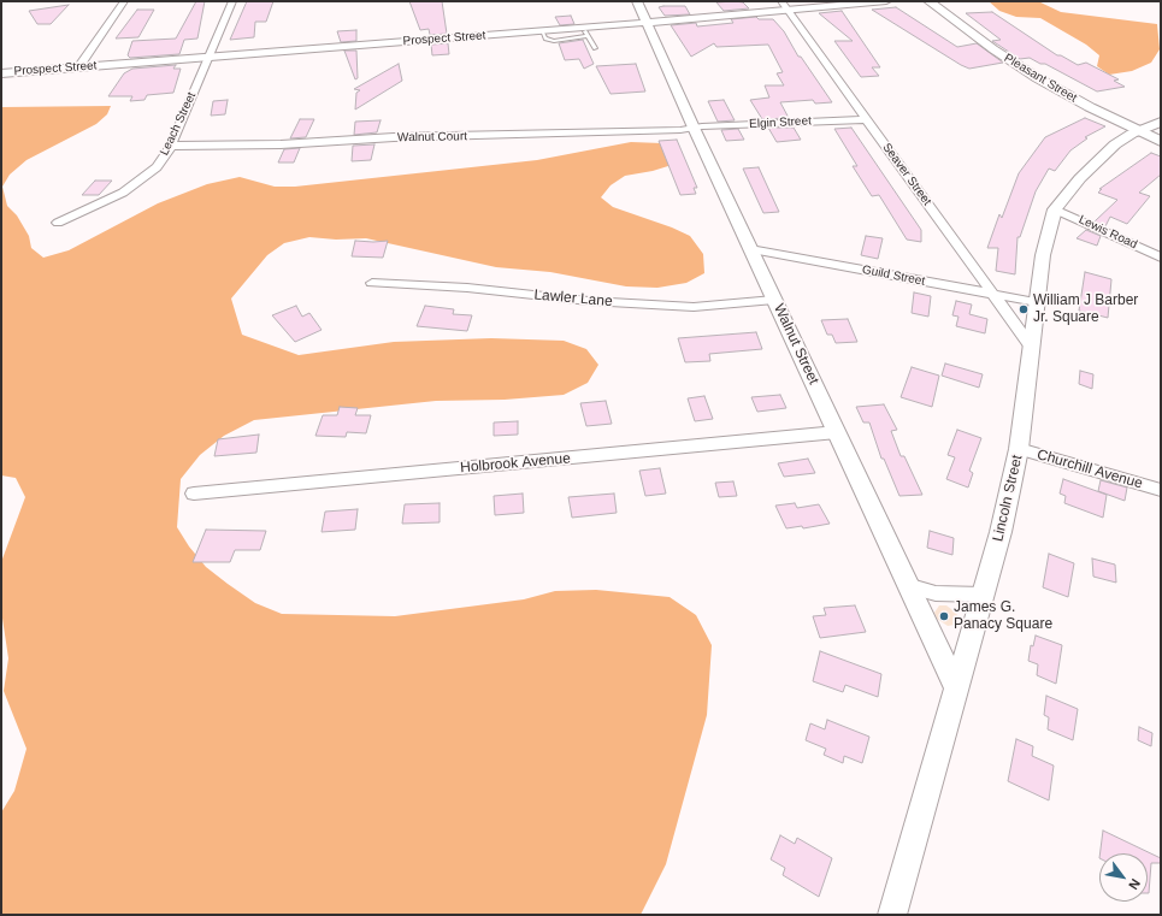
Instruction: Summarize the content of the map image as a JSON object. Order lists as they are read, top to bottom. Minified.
{"streets":{"main road":["Pleasant Street"],"street":["Prospect Street","Elgin Street","Leach Street","Walnut Court","Seaver Street","Lewis Road","Guild Street","Lawler Lane","Walnut Street","Holbrook Avenue","Churchill Avenue","Lincoln Street"]},"crossings":[["Prospect Street","Leach Street"],["Prospect Street","Seaver Street"],["Prospect Street","Walnut Street"],["Pleasant Street","Lincoln Street"],["Elgin Street","Walnut Court"],["Elgin Street","Seaver Street"],["Elgin Street","Walnut Street"],["Leach Street","Walnut Court"],["Walnut Court","Walnut Street"],["Seaver Street","Guild Street"],["Seaver Street","Lincoln Street"],["Lewis Road","Lincoln Street"],["Guild Street","Walnut Street"],["Guild Street","Lincoln Street"],["Lawler Lane","Walnut Street"],["Walnut Street","Holbrook Avenue"],["Walnut Street","Lincoln Street"],["Churchill Avenue","Lincoln Street"]],"places":["William J Barber Jr. Square","James G. Panacy Square"],"north":"bottom right"}
